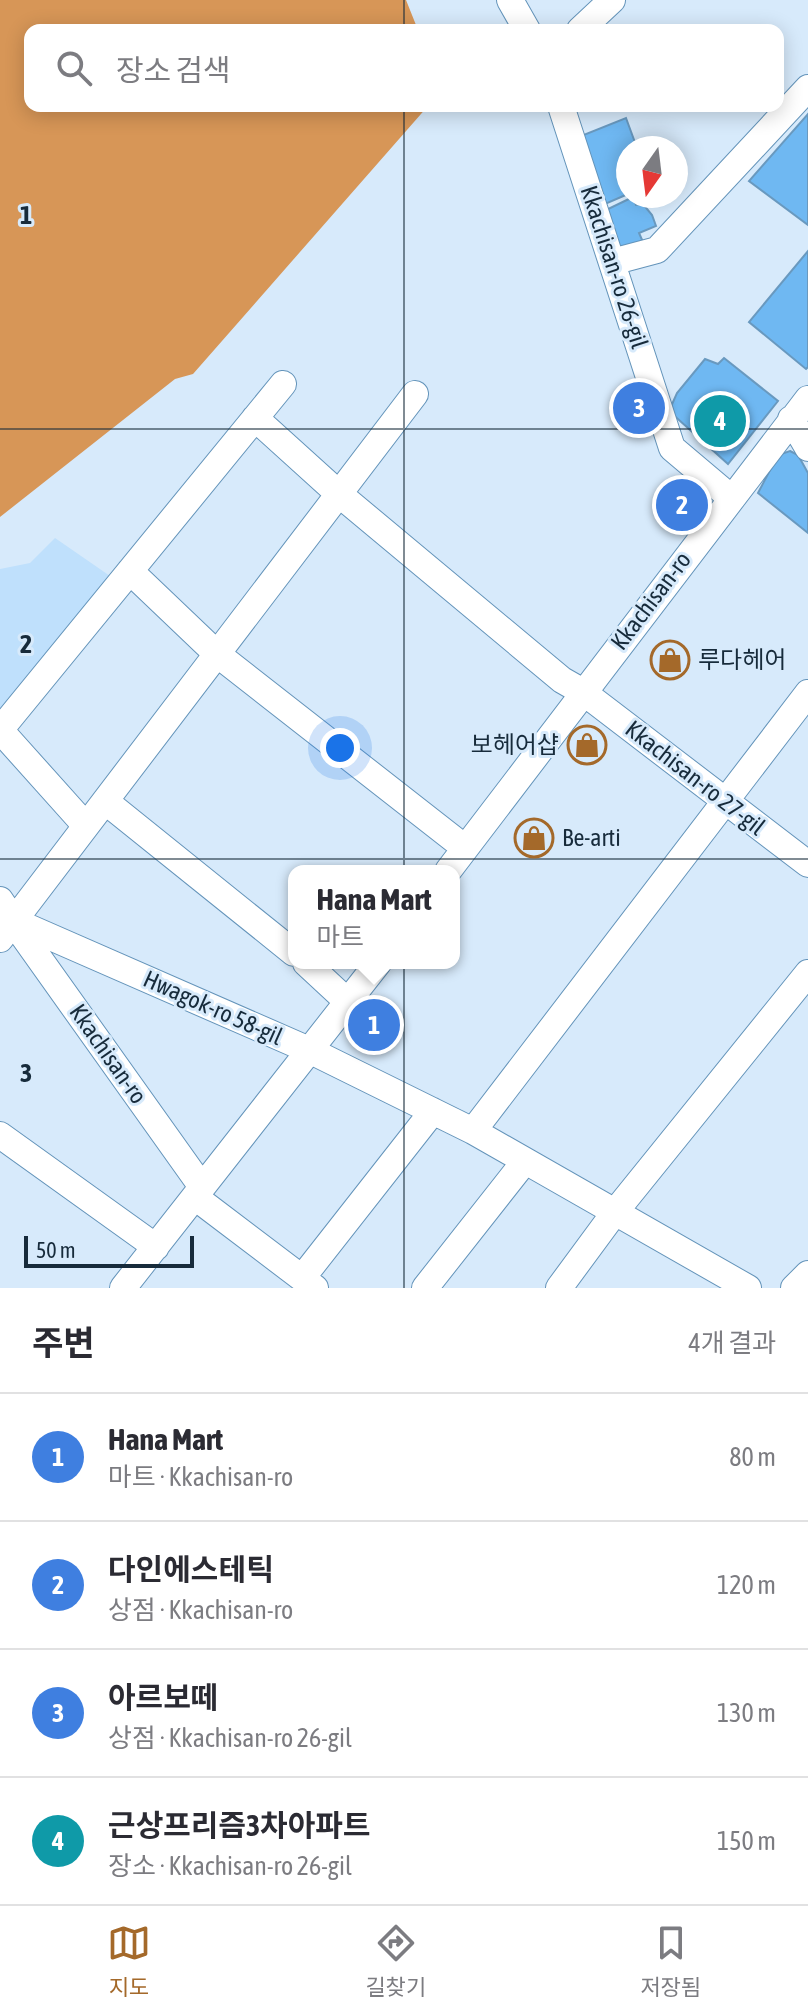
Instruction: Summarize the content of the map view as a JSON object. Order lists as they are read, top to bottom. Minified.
{"streets":{"street":["Kkachisan-ro 26-gil","Kkachisan-ro","Kkachisan-ro 27-gil","Hwagok-ro 58-gil"]},"crossings":[["Kkachisan-ro 26-gil","Kkachisan-ro"],["Kkachisan-ro","Kkachisan-ro 27-gil"],["Kkachisan-ro","Hwagok-ro 58-gil"]],"places":{"shop":["루다헤어","보헤어샵","Be-arti"]},"scale_bar":"50 m","north":"bottom","page":{"search":"장소 검색","pins":["3","4","2","1"],"popup":["Hana Mart","마트"],"scale":"50 m","heading":["주변","4개 결과"],"list":[{"mark":"1","name":"Hana Mart","note":"마트 · Kkachisan-ro","value":"80 m"},{"mark":"2","name":"다인에스테틱","note":"상점 · Kkachisan-ro","value":"120 m"},{"mark":"3","name":"아르보떼","note":"상점 · Kkachisan-ro 26-gil","value":"130 m"},{"mark":"4","name":"근상프리즘3차아파트","note":"장소 · Kkachisan-ro 26-gil","value":"150 m"}],"nav":["지도","길찾기","저장됨"]},"grid":{"rows":["1","2","3"]}}
